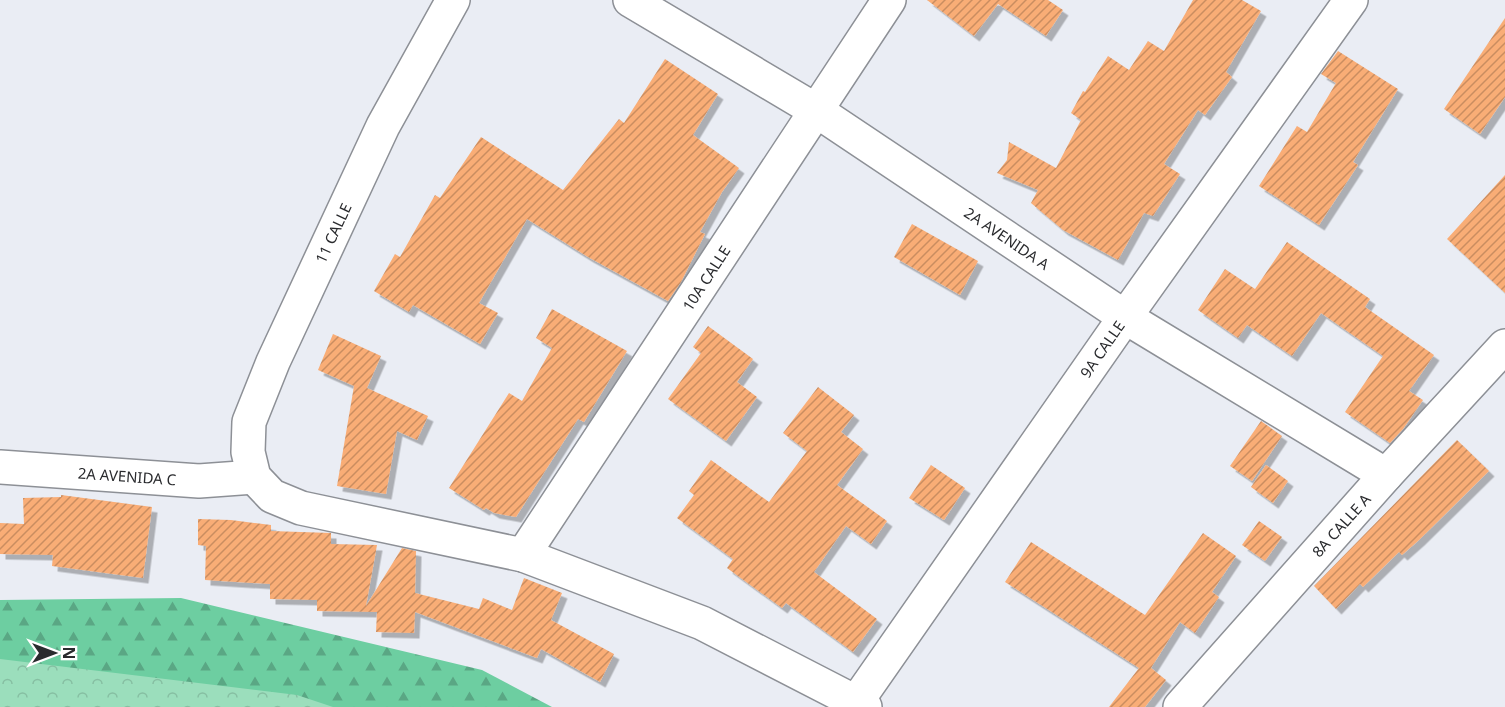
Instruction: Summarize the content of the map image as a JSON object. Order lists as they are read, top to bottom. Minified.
{"streets":{"street":["11 CALLE","2A AVENIDA A","10A CALLE","9A CALLE","2A AVENIDA C","8A CALLE A"]},"crossings":[["11 CALLE","2A AVENIDA C"],["2A AVENIDA A","10A CALLE"],["2A AVENIDA A","9A CALLE"],["2A AVENIDA A","8A CALLE A"]],"north":"right"}
